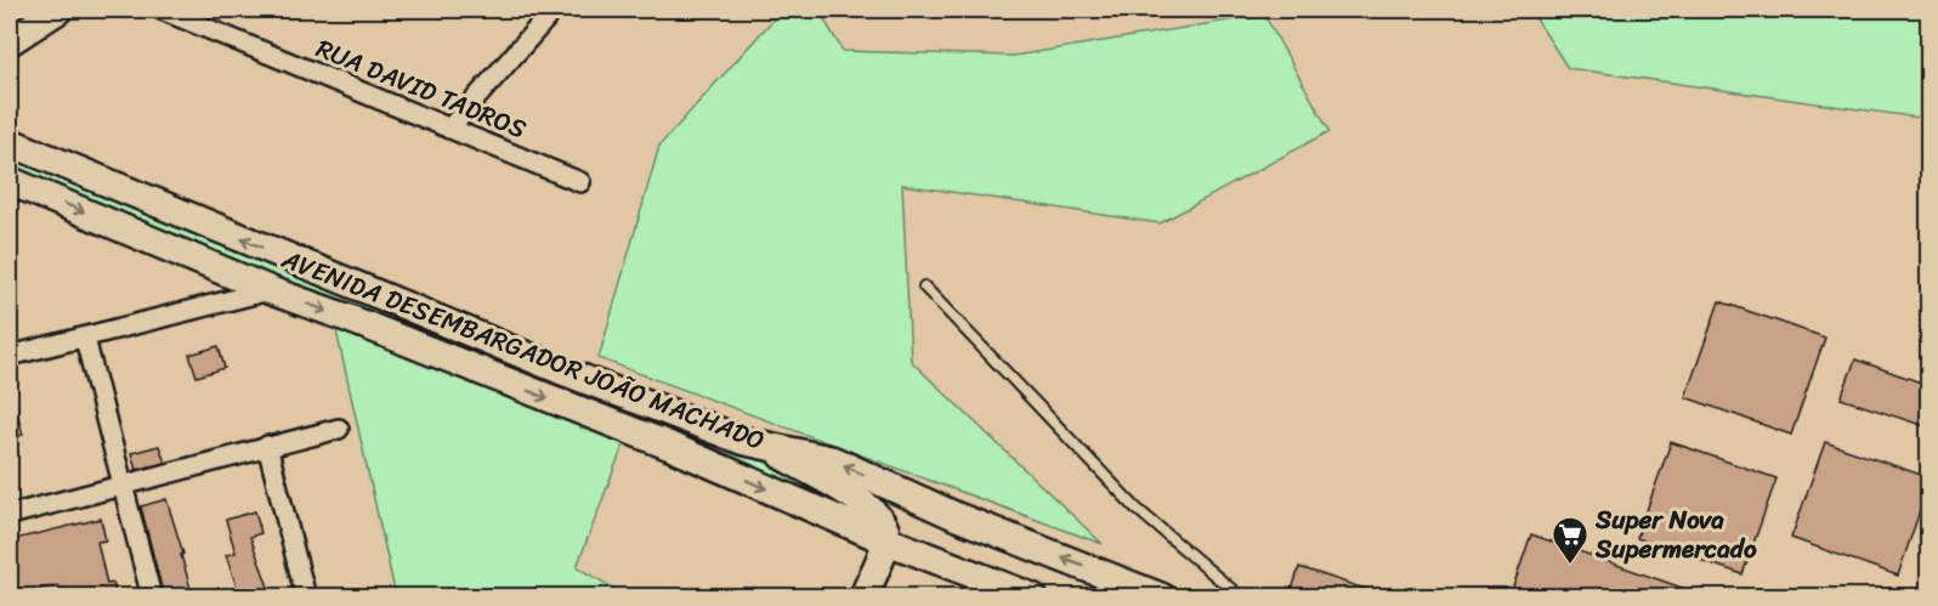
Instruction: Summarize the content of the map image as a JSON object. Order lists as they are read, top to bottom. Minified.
{"streets":{"street":["RUA DAVID TADROS","AVENIDA DESEMBARGADOR JOÃO MACHADO"]},"places":{"supermarket":["Super Nova Supermercado"]}}
